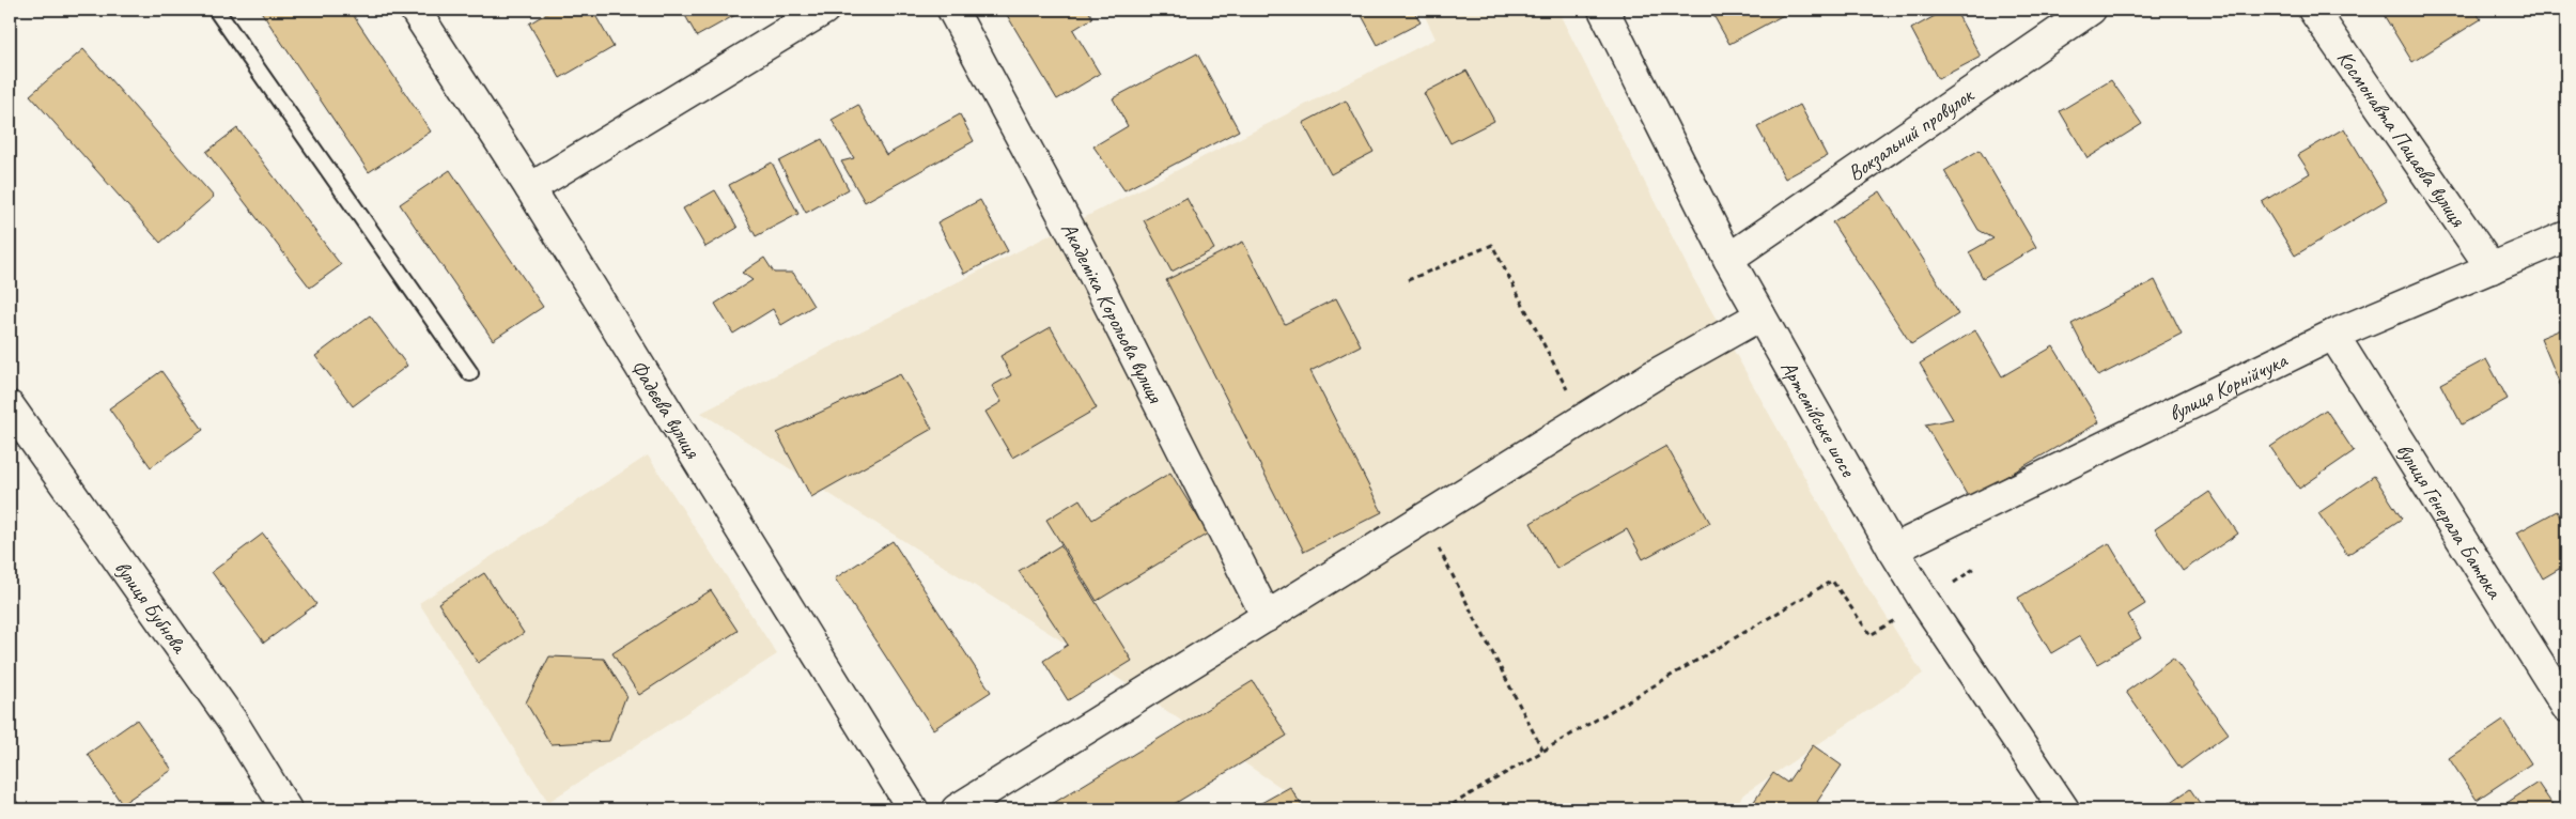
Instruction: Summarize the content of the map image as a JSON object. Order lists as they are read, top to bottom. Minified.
{"streets":{"street":["Вокзальний провулок","Космонавта Пацаєва вулиця","Академіка Корольова вулиця","вулиця Корнійчука","Фадєєва вулиця","Артемівське шосе","вулиця Генерала Батюка","вулиця Бубнова"]},"crossings":[["Вокзальний провулок","Артемівське шосе"],["Космонавта Пацаєва вулиця","вулиця Корнійчука"],["вулиця Корнійчука","Артемівське шосе"],["вулиця Корнійчука","вулиця Генерала Батюка"]]}
